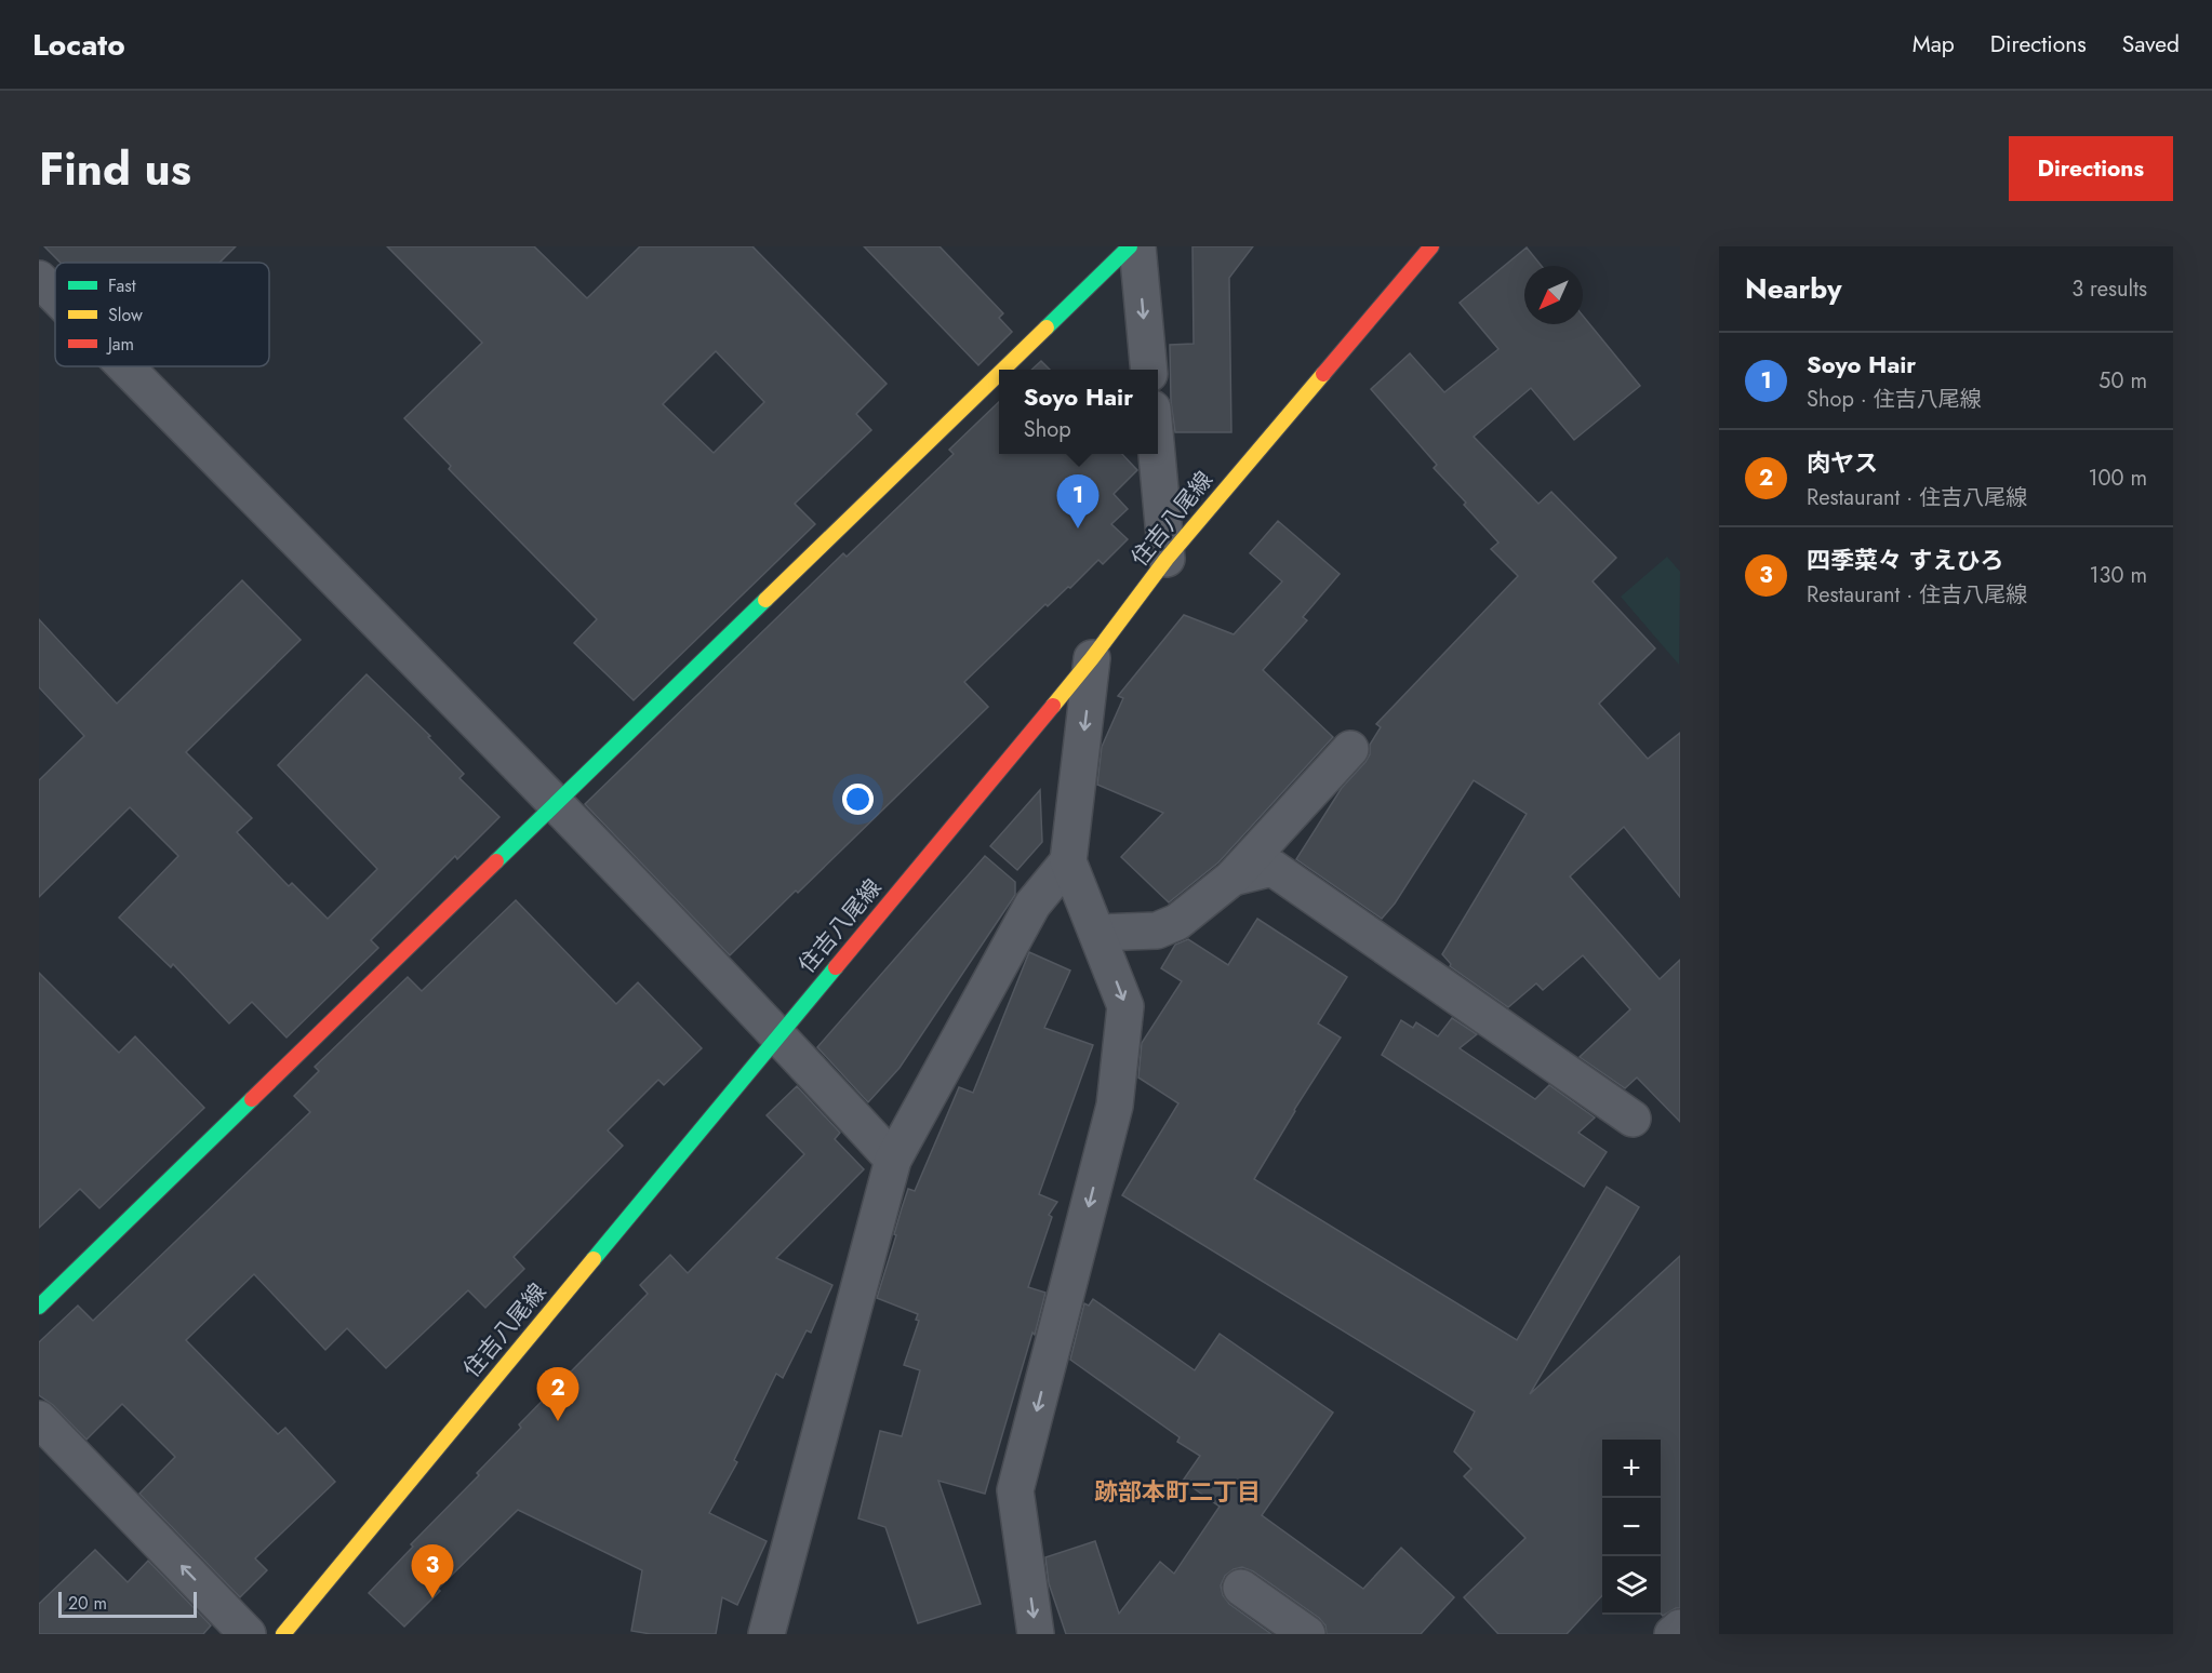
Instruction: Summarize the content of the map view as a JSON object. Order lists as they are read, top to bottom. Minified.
{"streets":{"main road":["住吉八尾線"]},"districts":["跡部本町二丁目"],"legend":["Fast","Slow","Jam"],"scale_bar":"20 m","north":"bottom left","page":{"header":"Locato","nav":["Map","Directions","Saved"],"title":"Find us","buttons":"Directions","heading":["Nearby","3 results"],"list":[{"mark":"1","name":"Soyo Hair","note":"Shop · 住吉八尾線","value":"50 m"},{"mark":"2","name":"肉ヤス","note":"Restaurant · 住吉八尾線","value":"100 m"},{"mark":"3","name":"四季菜々 すえひろ","note":"Restaurant · 住吉八尾線","value":"130 m"}],"popup":["Soyo Hair","Shop"],"pins":["1","2","3"],"map_buttons":["+","−"],"scale":"20 m"}}
